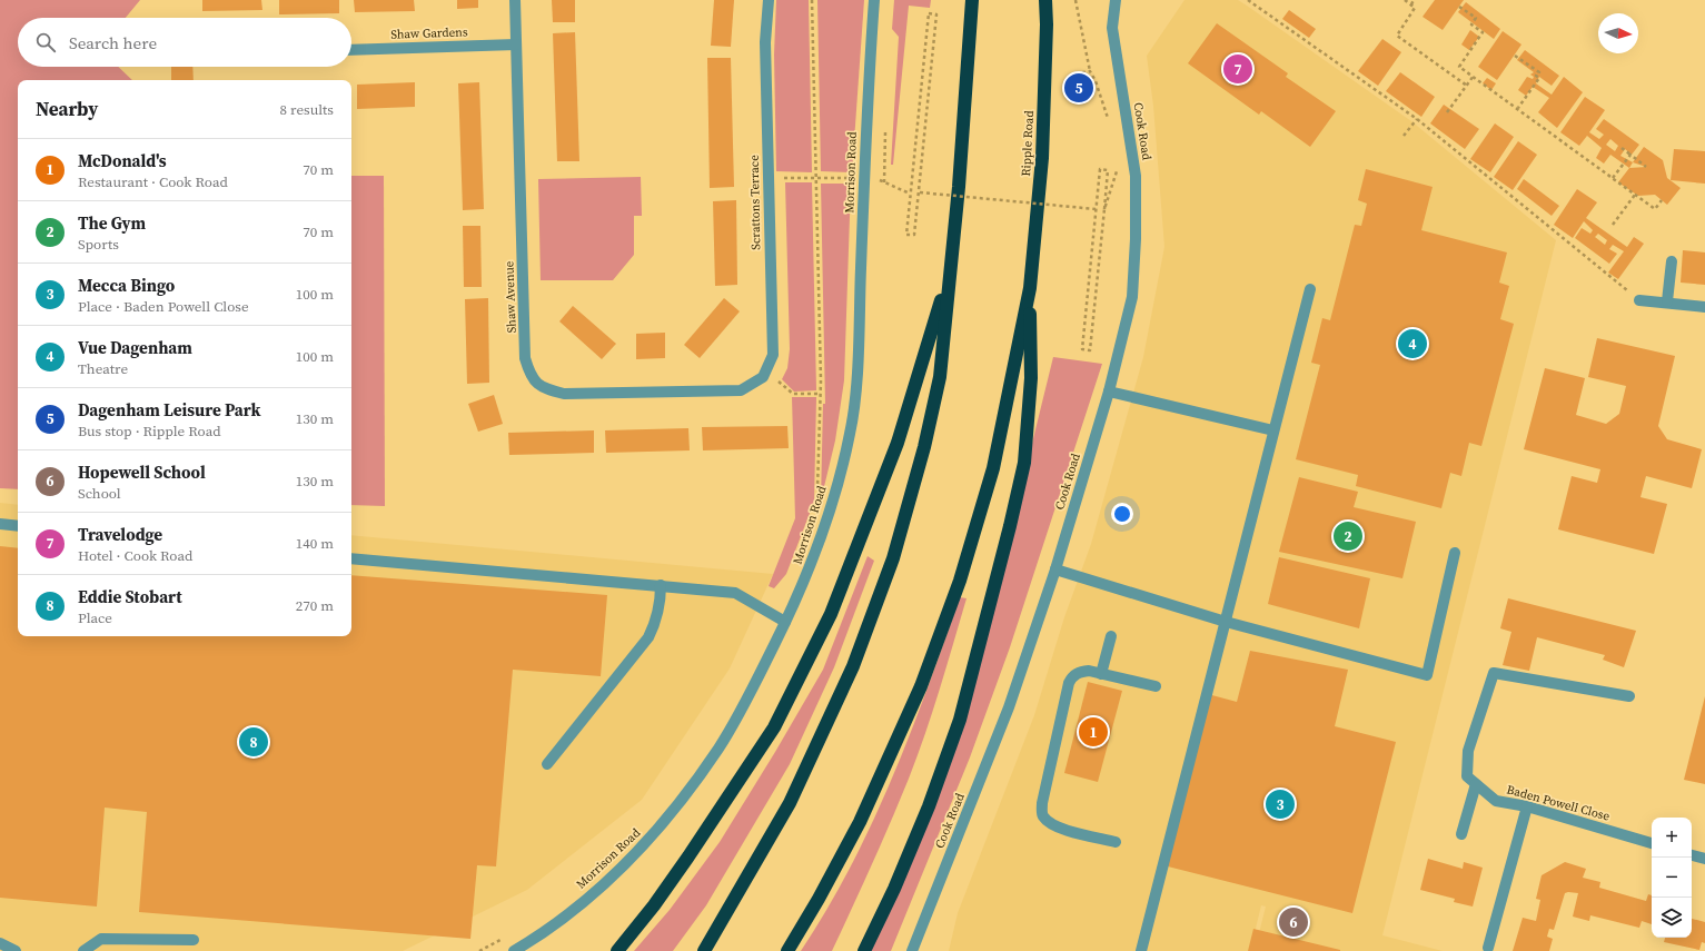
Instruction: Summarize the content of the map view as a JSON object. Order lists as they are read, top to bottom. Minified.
{"streets":{"highway":["Ripple Road"],"street":["Shaw Gardens","Cook Road","Morrison Road","Scrattons Terrace","Shaw Avenue","Baden Powell Close"]},"crossings":[["Shaw Gardens","Shaw Avenue"],["Scrattons Terrace","Shaw Avenue"]],"north":"right","page":{"search":"Search here","pins":["7","5","4","2","1","8","3","6"],"heading":["Nearby","8 results"],"list":[{"mark":"1","name":"McDonald's","note":"Restaurant · Cook Road","value":"70 m"},{"mark":"2","name":"The Gym","note":"Sports","value":"70 m"},{"mark":"3","name":"Mecca Bingo","note":"Place · Baden Powell Close","value":"100 m"},{"mark":"4","name":"Vue Dagenham","note":"Theatre","value":"100 m"},{"mark":"5","name":"Dagenham Leisure Park","note":"Bus stop · Ripple Road","value":"130 m"},{"mark":"6","name":"Hopewell School","note":"School","value":"130 m"},{"mark":"7","name":"Travelodge","note":"Hotel · Cook Road","value":"140 m"},{"mark":"8","name":"Eddie Stobart","note":"Place","value":"270 m"}],"map_buttons":["+","−"]}}
